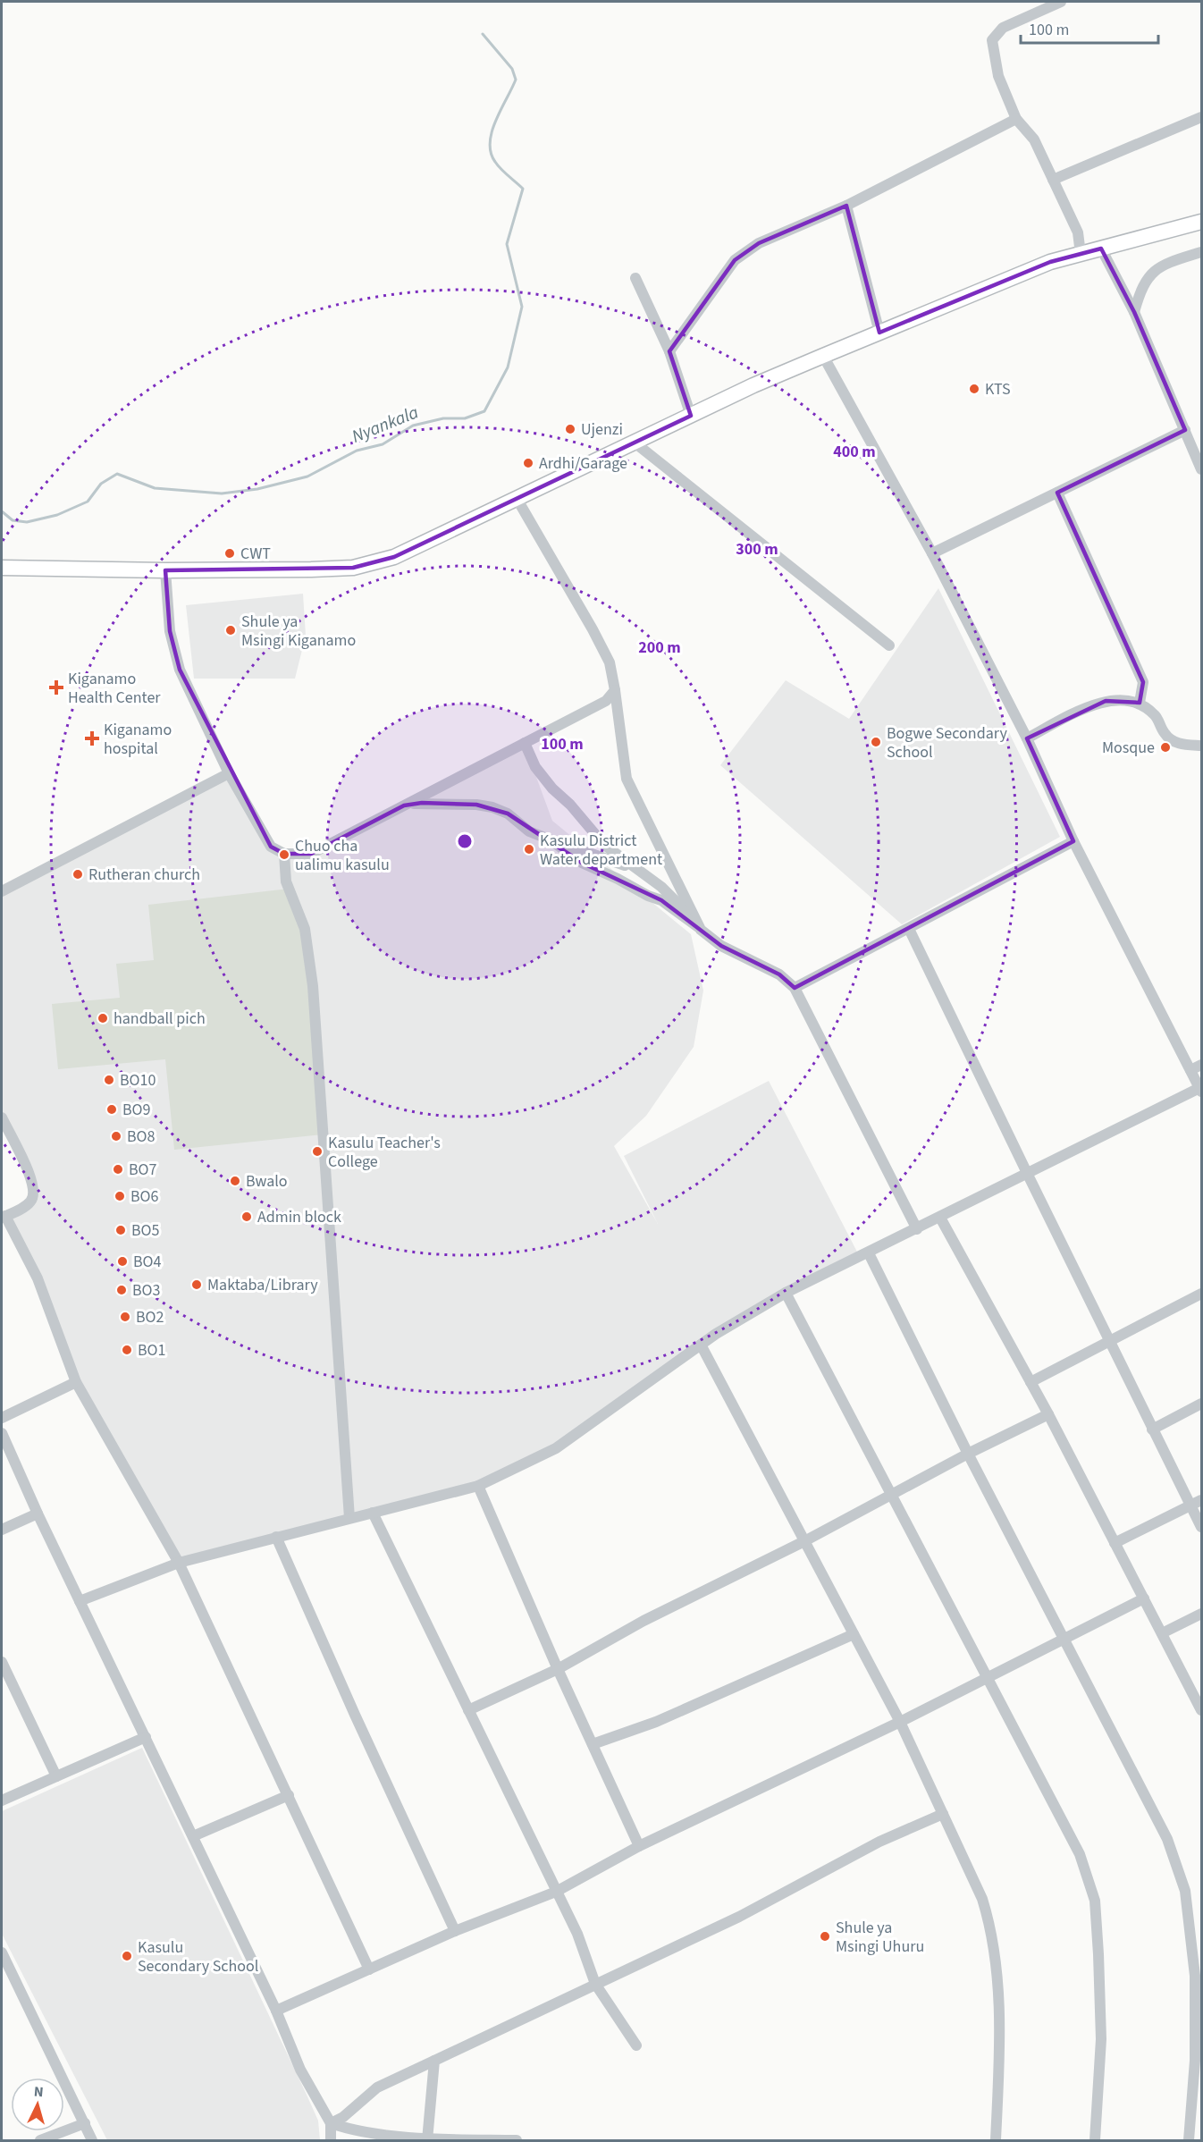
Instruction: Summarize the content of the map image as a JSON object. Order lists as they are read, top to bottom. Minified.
{"water":["Nyankala"],"places":{"other":["KTS","Ujenzi","Ardhi/Garage","CWT","Shule ya Msingi Kiganamo","Bogwe Secondary School","Mosque","Kasulu District Water department","Chuo cha ualimu kasulu","Rutheran church","handball pich","BO10","BO9","BO8","Kasulu Teacher's College","BO7","Bwalo","BO6","Admin block","BO5","BO4","Maktaba/Library","BO3","BO2","BO1","Shule ya Msingi Uhuru","Kasulu Secondary School"],"health":["Kiganamo Health Center","Kiganamo hospital"]},"scale_bar":"100 m","north":"top","rings":["400 m","300 m","200 m","100 m"]}
